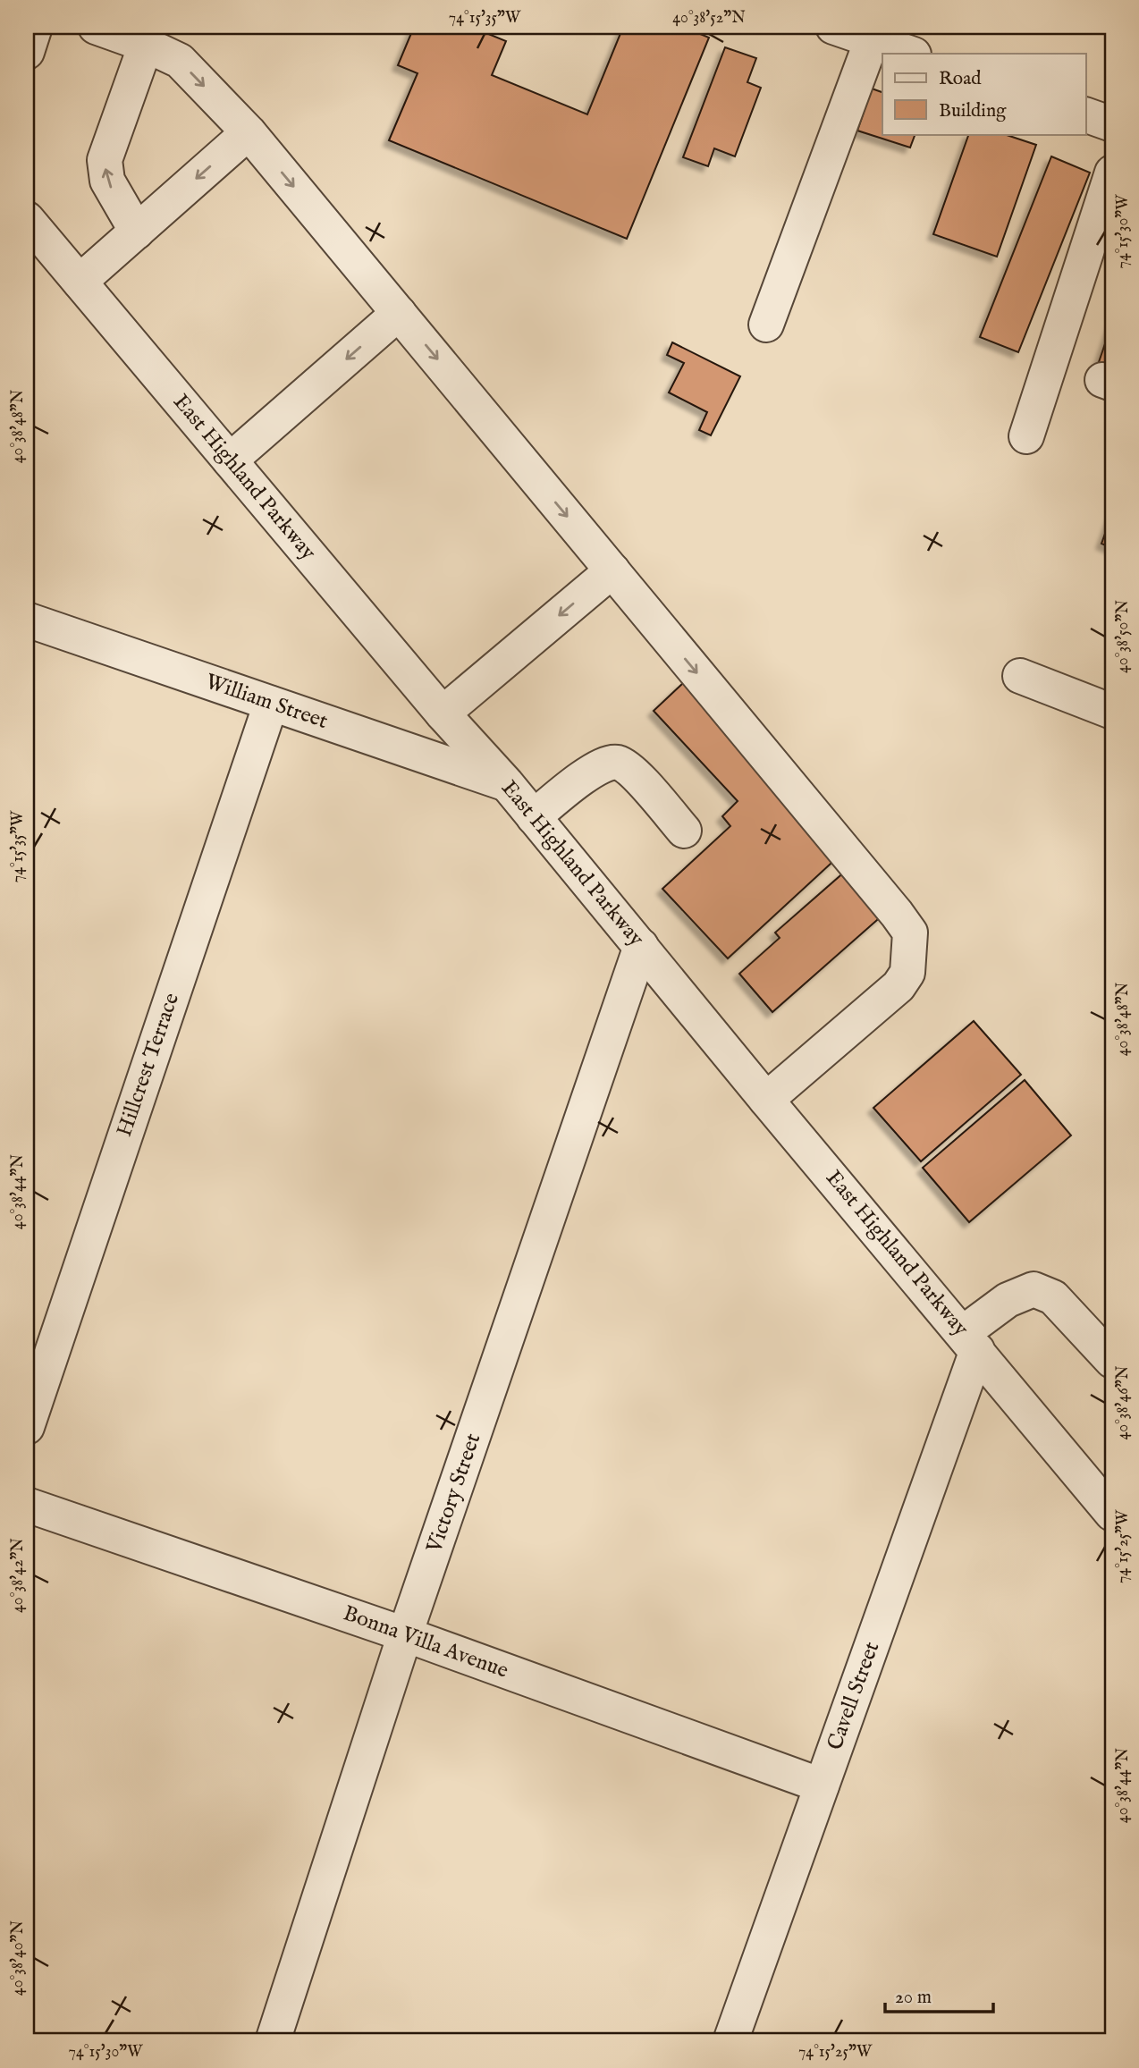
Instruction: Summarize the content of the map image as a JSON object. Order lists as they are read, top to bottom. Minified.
{"streets":{"street":["East Highland Parkway","William Street","Hillcrest Terrace","Victory Street","Bonna Villa Avenue","Cavell Street"]},"crossings":[["East Highland Parkway","William Street"],["East Highland Parkway","Victory Street"],["East Highland Parkway","Cavell Street"],["William Street","Hillcrest Terrace"],["Victory Street","Bonna Villa Avenue"],["Bonna Villa Avenue","Cavell Street"]],"legend":["Road","Building"],"scale_bar":"20 m","coordinates":["74°15'35\"W","40°38'52\"N","74°15'30\"W","40°38'48\"N","40°38'50\"N","40°38'44\"N","40°38'46\"N","74°15'25\"W","40°38'42\"N","40°38'40\"N"]}
